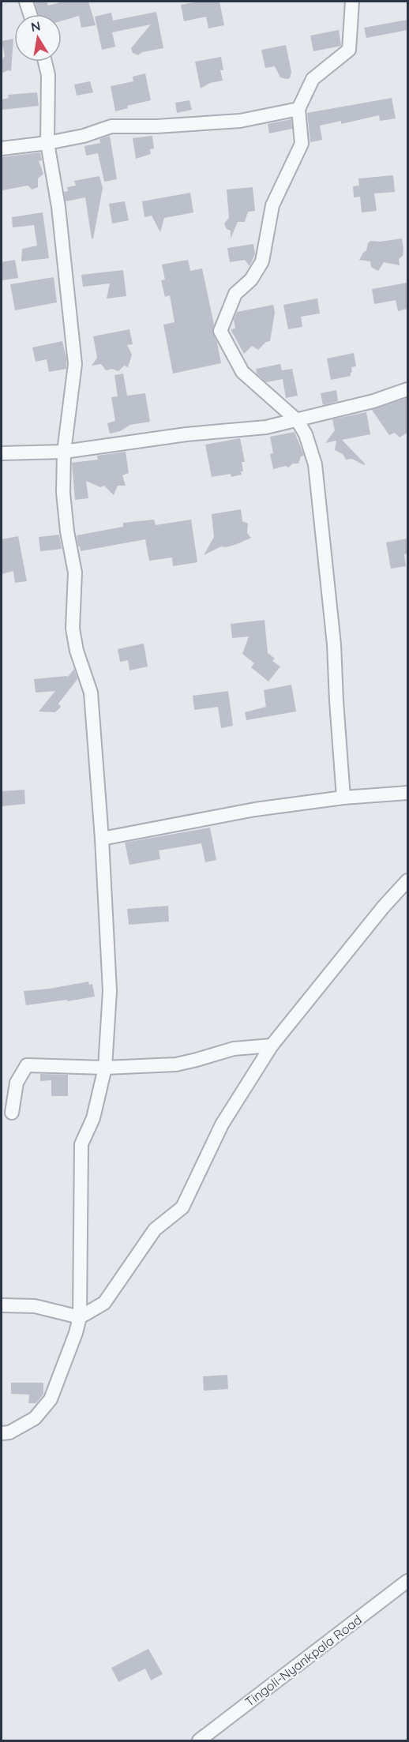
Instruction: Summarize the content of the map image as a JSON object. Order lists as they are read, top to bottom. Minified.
{"streets":{"street":["Tingoli-Nyankpala Road"]},"north":"top"}
